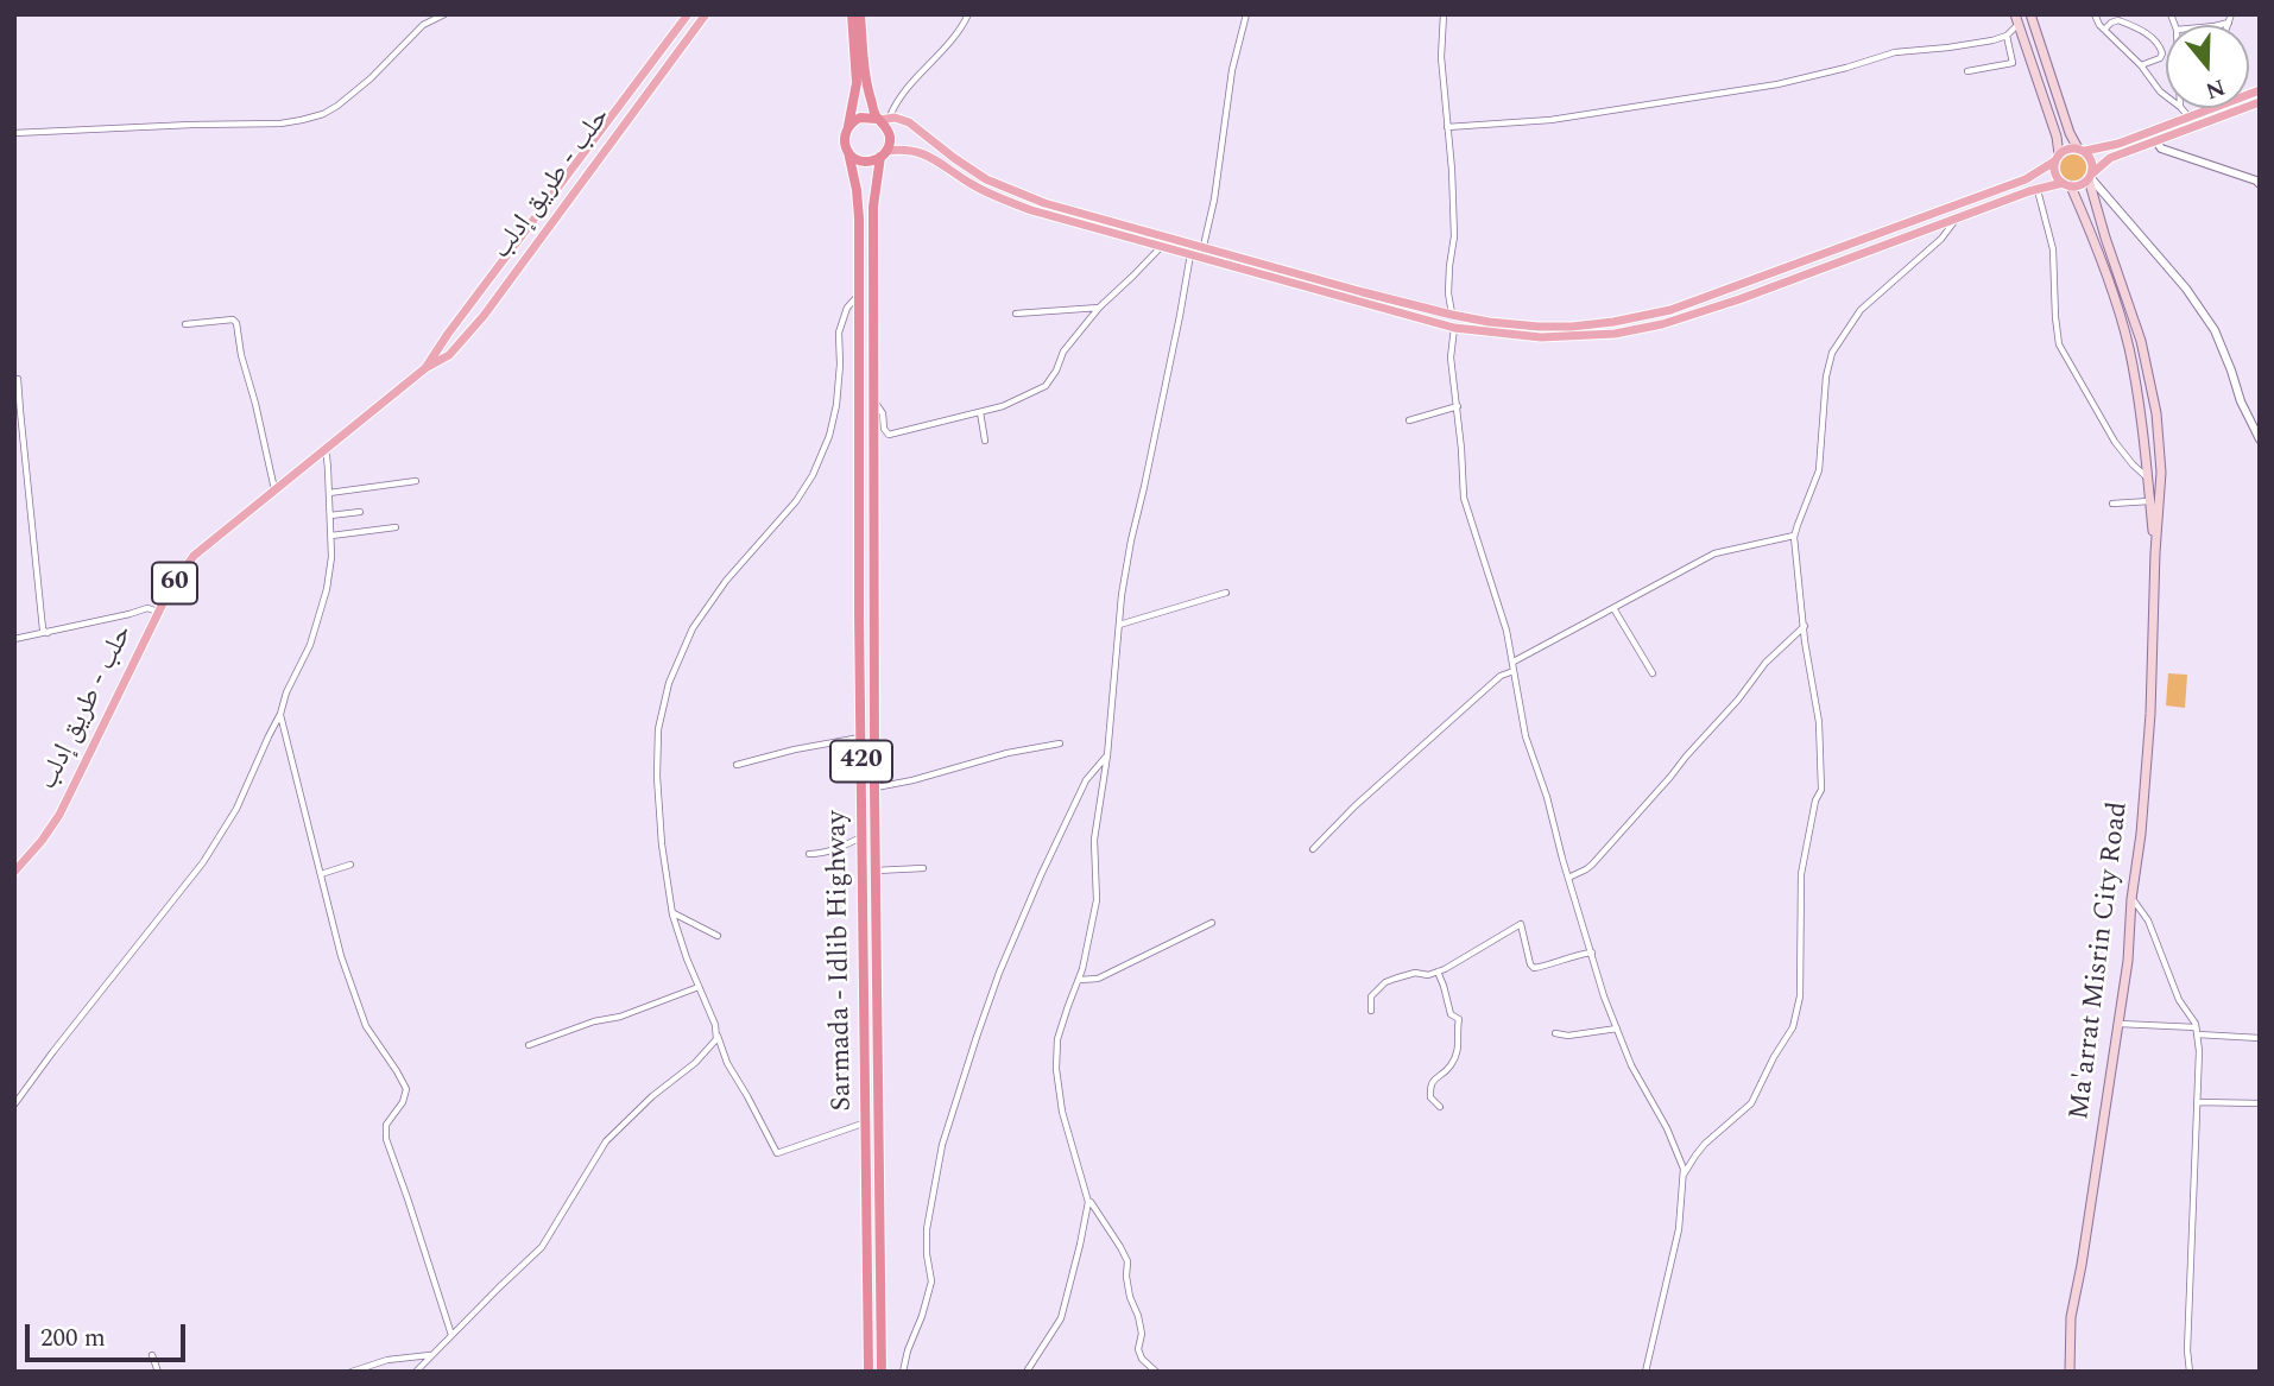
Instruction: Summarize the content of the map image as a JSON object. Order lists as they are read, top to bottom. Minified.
{"streets":{"highway":["420","Sarmada - Idlib Highway"],"main road":["حلب - طريق إدلب","60","Ma'arrat Misrin City Road"]},"scale_bar":"200 m","north":"bottom"}
